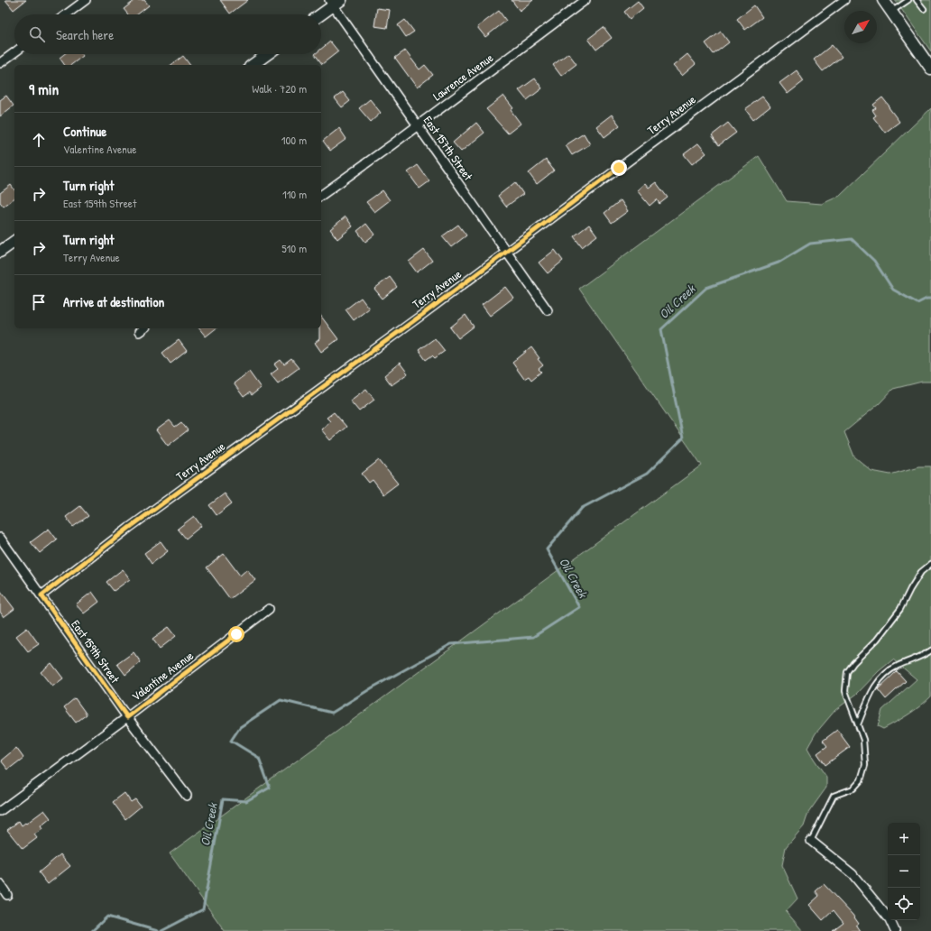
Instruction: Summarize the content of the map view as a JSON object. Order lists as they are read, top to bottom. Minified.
{"streets":{"street":["Lawrence Avenue","Terry Avenue","East 157th Street","East 159th Street","Valentine Avenue"]},"crossings":[["Lawrence Avenue","East 157th Street"],["Terry Avenue","East 157th Street"],["Terry Avenue","East 159th Street"],["East 159th Street","Valentine Avenue"]],"water":["Oil Creek"],"north":"top right","page":{"search":"Search here","heading":["9 min","Walk · 720 m"],"list":[["Continue","Valentine Avenue","100 m"],["Turn right","East 159th Street","110 m"],["Turn right","Terry Avenue","510 m"],"Arrive at destination"],"map_buttons":["+","−"]}}
